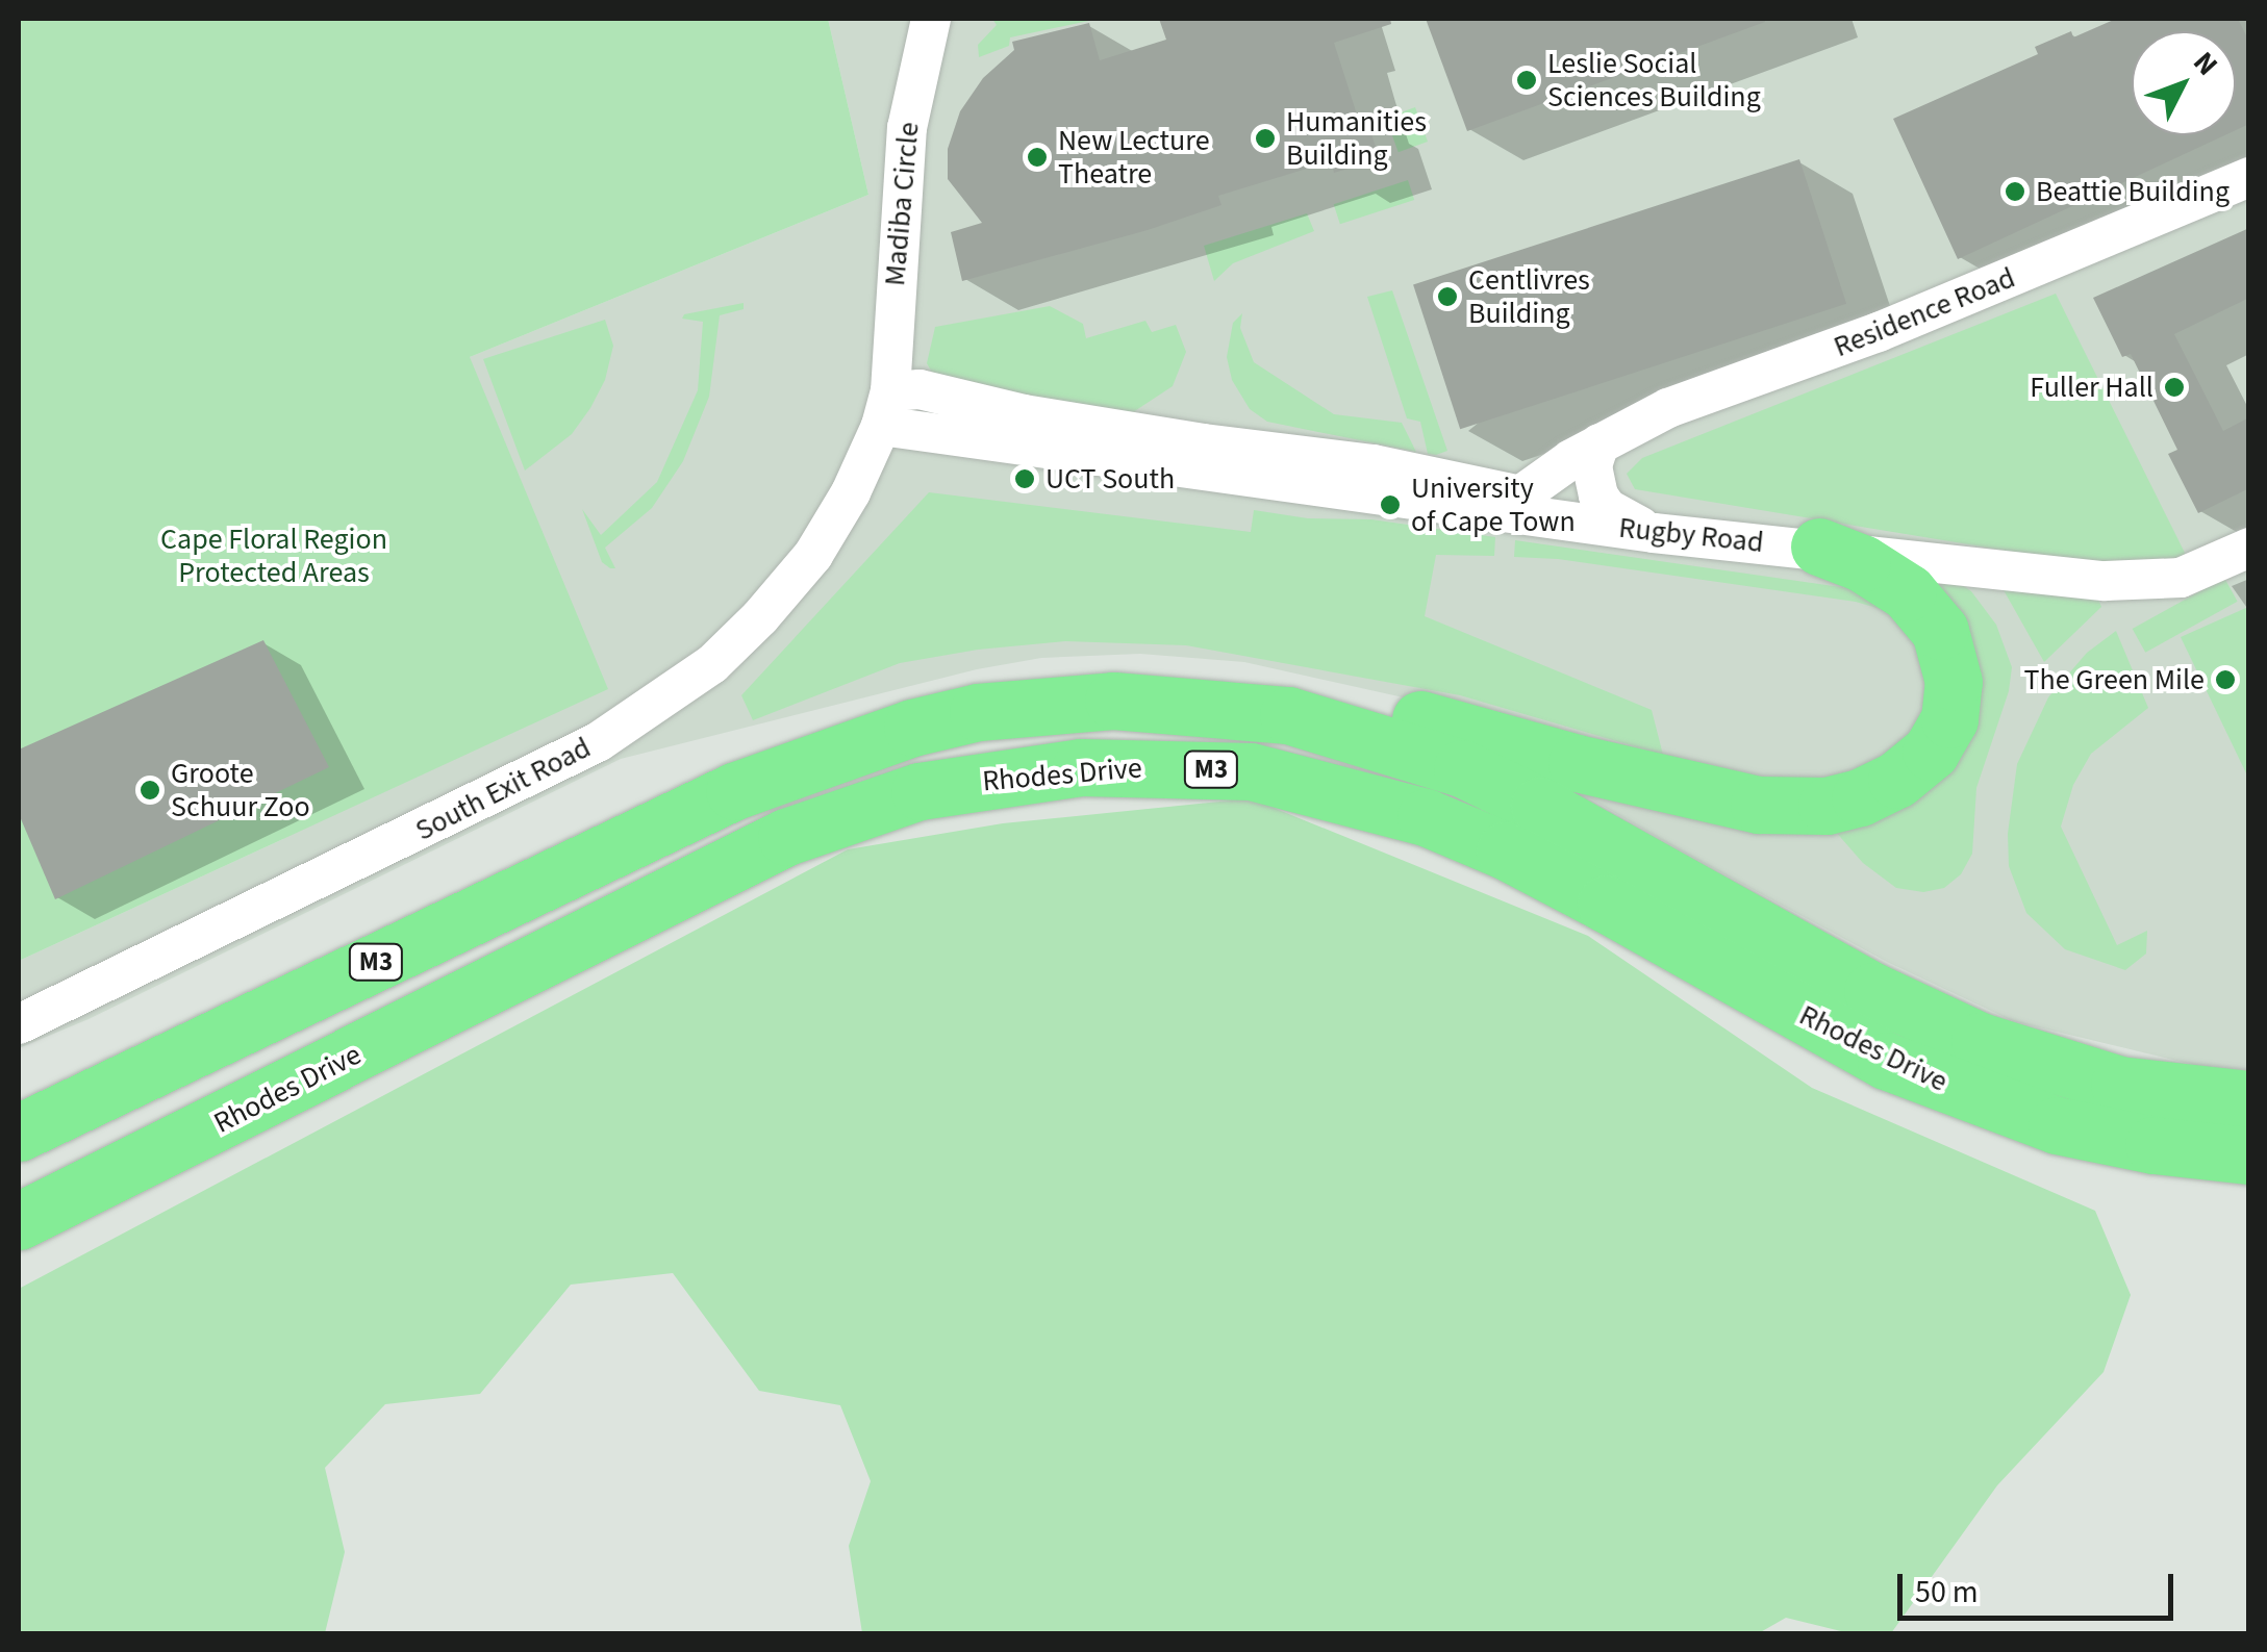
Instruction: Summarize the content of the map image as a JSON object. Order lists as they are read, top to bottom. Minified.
{"streets":{"highway":["M3","Rhodes Drive"],"street":["Madiba Circle","Residence Road","Rugby Road","South Exit Road"]},"crossings":[["Madiba Circle","Rugby Road"],["Madiba Circle","South Exit Road"],["Rugby Road","South Exit Road"]],"parks":["Cape Floral Region Protected Areas"],"places":["Leslie Social Sciences Building","Humanities Building","New Lecture Theatre","Beattie Building","Centlivres Building","Fuller Hall","UCT South","University of Cape Town","The Green Mile","Groote Schuur Zoo"],"scale_bar":"50 m","north":"top right"}
